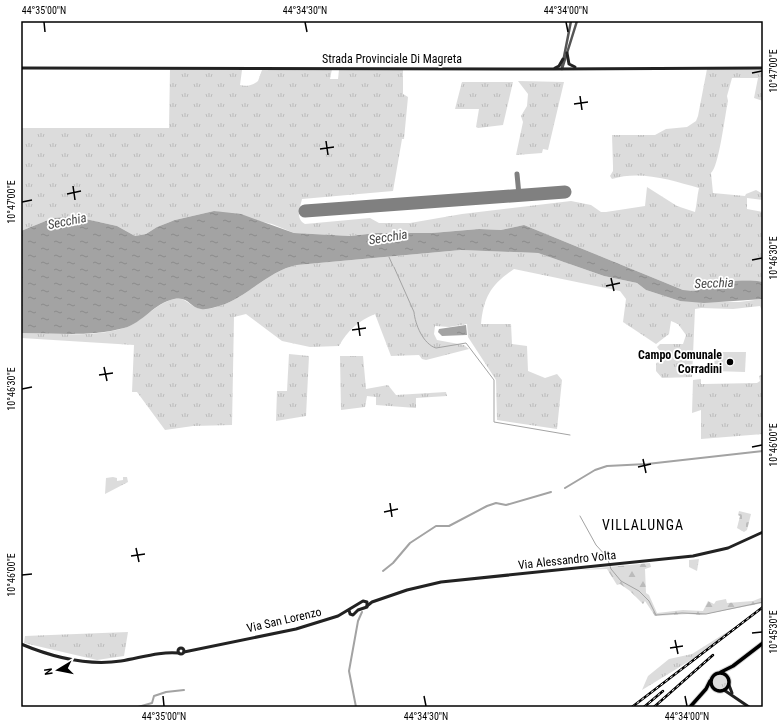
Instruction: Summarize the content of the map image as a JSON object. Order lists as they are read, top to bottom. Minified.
{"streets":{"main road":["Strada Provinciale Di Magreta","Via Alessandro Volta","Via San Lorenzo"]},"districts":["VILLALUNGA"],"water":["Secchia"],"places":["Campo Comunale Corradini"],"north":"left","coordinates":["44°35'00\"N","44°34'30\"N","44°34'00\"N","10°47'00\"E","10°46'30\"E","10°46'00\"E","10°45'30\"E"]}
